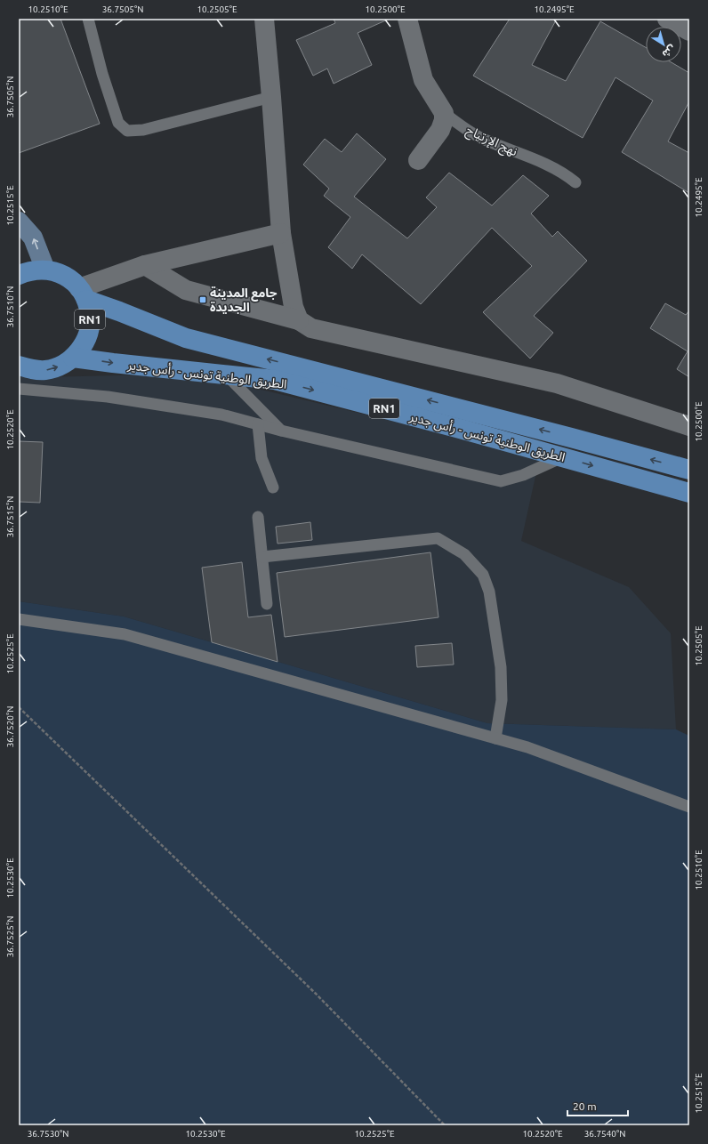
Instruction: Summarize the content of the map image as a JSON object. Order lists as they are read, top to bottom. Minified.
{"streets":{"main road":["RN1","الطريق الوطنية تونس - رأس جدير"],"street":["نهج الإرتياح"]},"crossings":[["RN1","الطريق الوطنية تونس - رأس جدير"]],"places":{"transit":["جامع المدينة الجديدة"]},"scale_bar":"20 m","north":"bottom right","coordinates":["10.2510°E","36.7505°N","10.2505°E","10.2500°E","10.2495°E","10.2515°E","36.7510°N","10.2520°E","36.7515°N","10.2525°E","36.7520°N","10.2530°E","36.7525°N","36.7530°N","36.7540°N"]}
